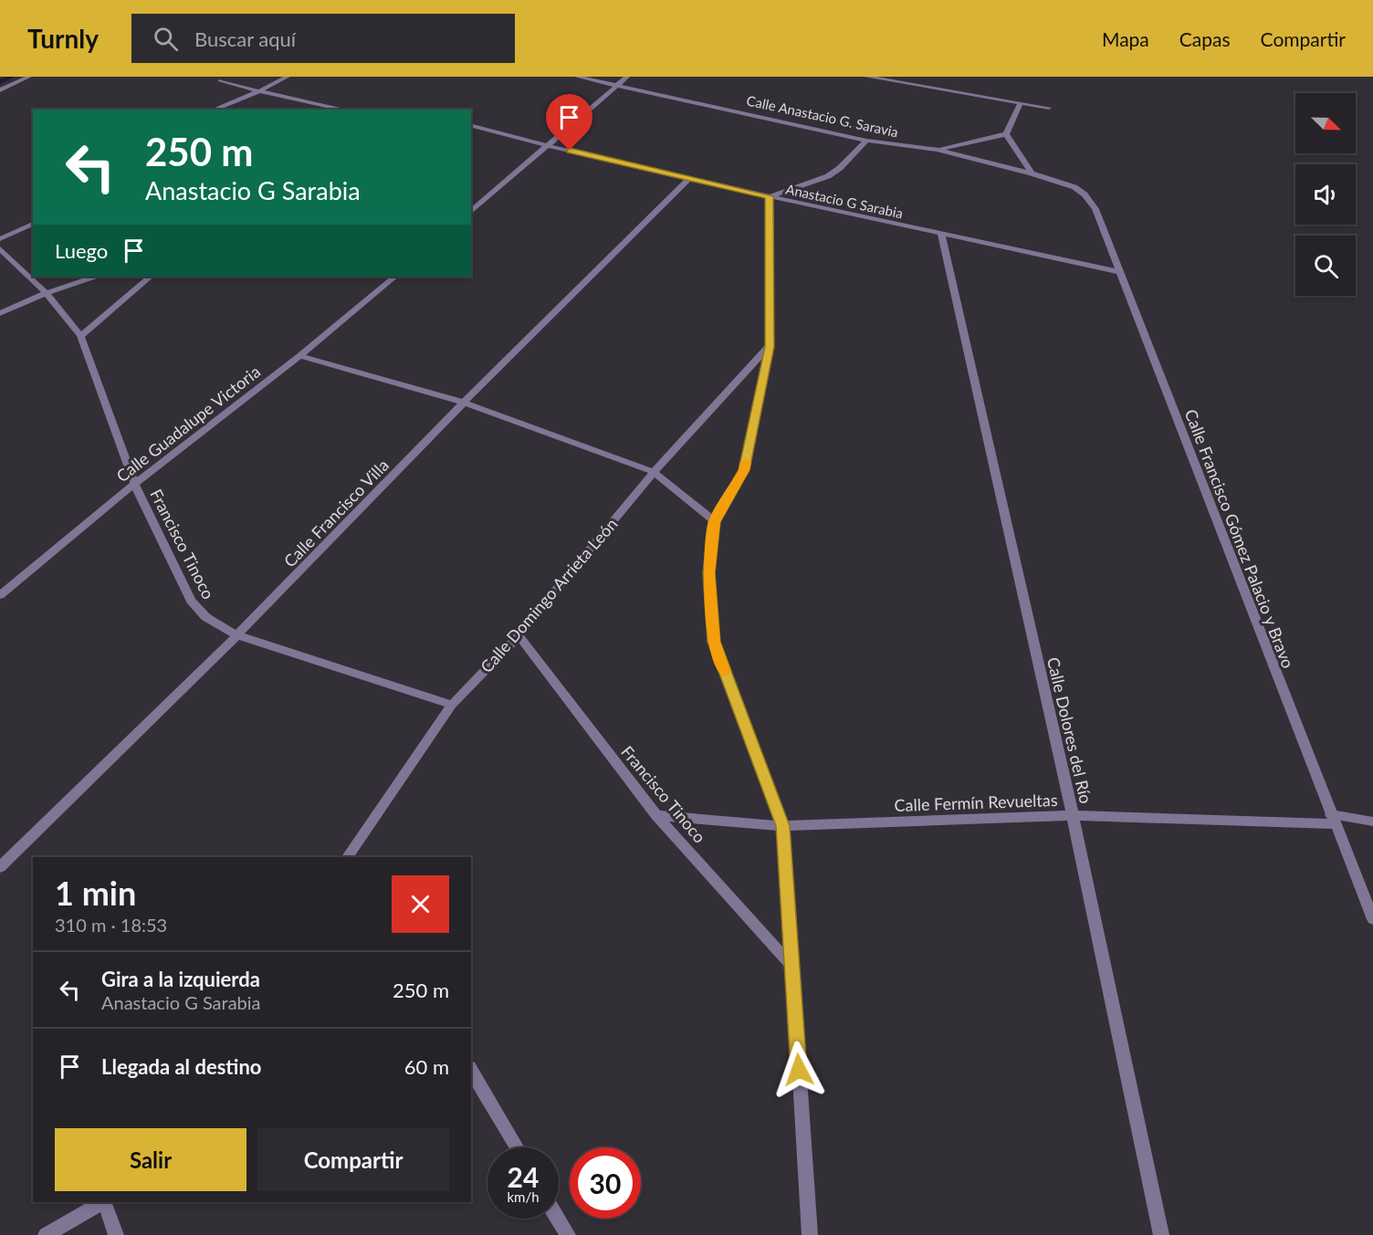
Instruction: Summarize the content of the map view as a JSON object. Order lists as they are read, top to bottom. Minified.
{"streets":{"street":["Calle Anastacio G. Saravia","Anastacio G Sarabia","Calle Guadalupe Victoria","Calle Francisco Villa","Calle Francisco Gómez Palacio y Bravo","Francisco Tinoco","Calle Domingo Arrieta León","Calle Dolores del Río","Calle Fermín Revueltas"]},"crossings":[["Calle Anastacio G. Saravia","Calle Francisco Gómez Palacio y Bravo"],["Anastacio G Sarabia","Calle Francisco Villa"],["Anastacio G Sarabia","Calle Francisco Gómez Palacio y Bravo"],["Anastacio G Sarabia","Calle Dolores del Río"],["Calle Guadalupe Victoria","Francisco Tinoco"],["Calle Francisco Villa","Francisco Tinoco"],["Calle Francisco Gómez Palacio y Bravo","Calle Fermín Revueltas"],["Francisco Tinoco","Calle Domingo Arrieta León"],["Francisco Tinoco","Calle Fermín Revueltas"],["Calle Dolores del Río","Calle Fermín Revueltas"]],"north":"bottom right","page":{"header":"Turnly","search":"Buscar aquí","nav":["Mapa","Capas","Compartir"],"turn":["250 m","Anastacio G Sarabia"],"then":"Luego","heading":["1 min","310 m · 18:53"],"list":[{"name":"Gira a la izquierda","note":"Anastacio G Sarabia","value":"250 m"},{"name":"Llegada al destino","value":"60 m"}],"buttons":["Salir","Compartir"],"speed":"24 km/h","limit":"30"}}
